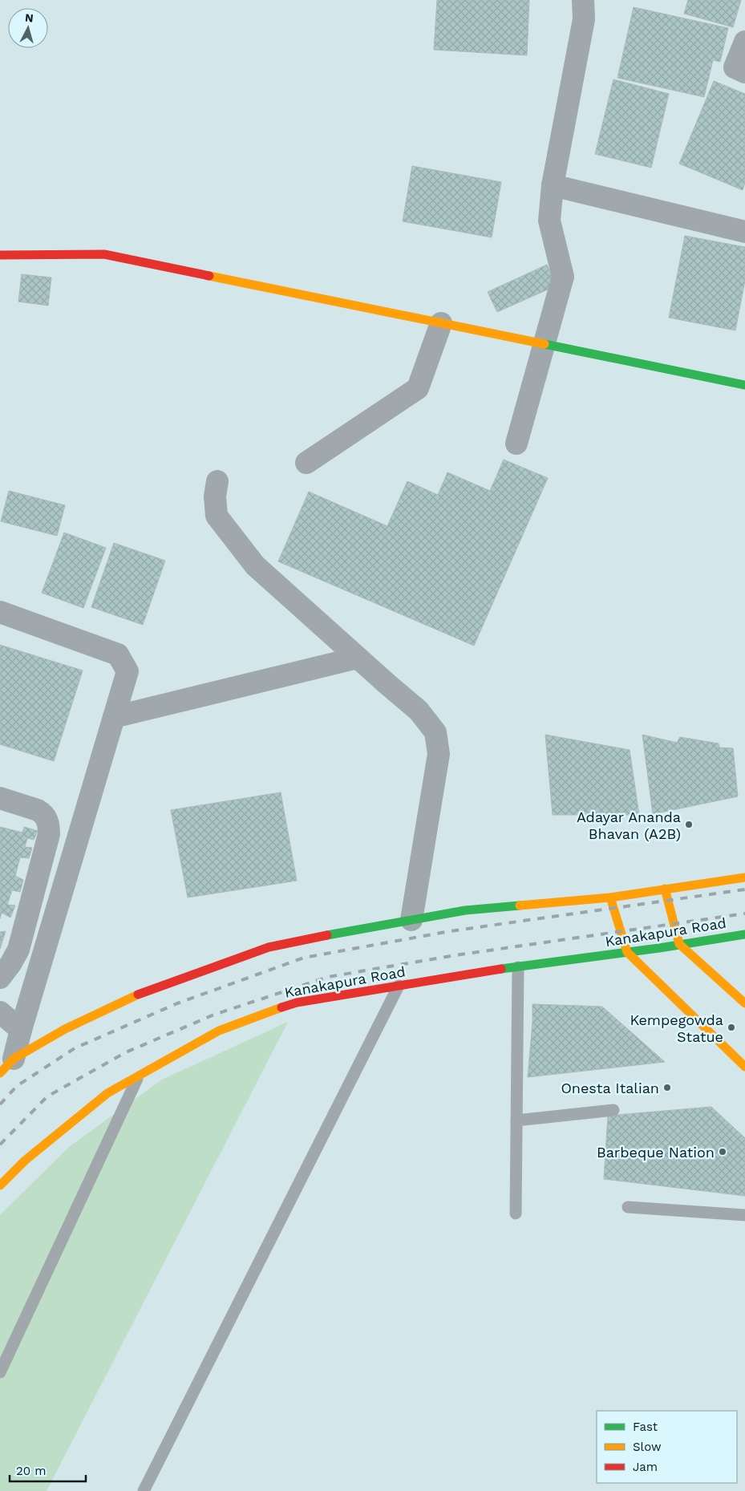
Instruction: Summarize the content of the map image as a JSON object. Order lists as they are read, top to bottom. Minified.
{"streets":{"main road":["Kanakapura Road"]},"places":["Adayar Ananda Bhavan (A2B)","Kempegowda Statue","Onesta Italian","Barbeque Nation"],"legend":["Fast","Slow","Jam"],"scale_bar":"20 m","north":"top"}
